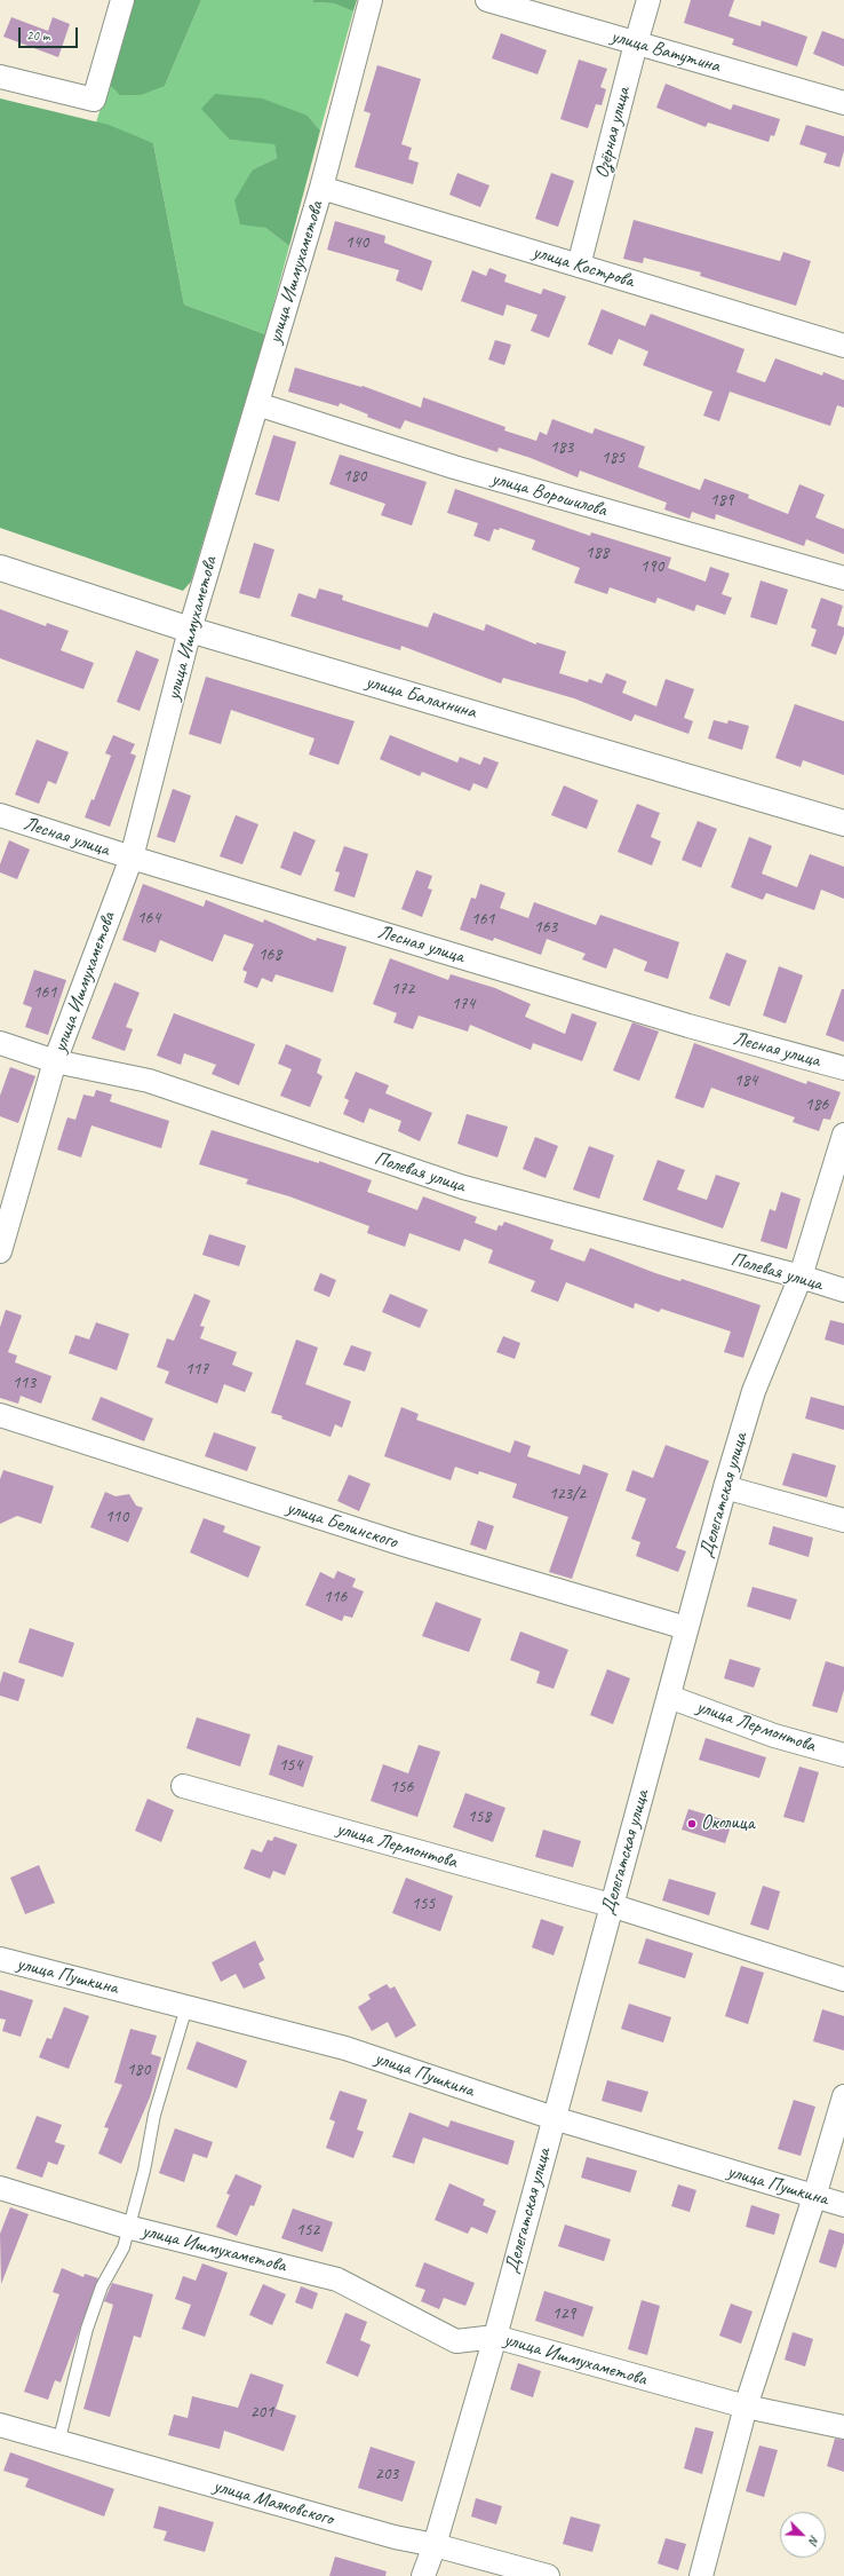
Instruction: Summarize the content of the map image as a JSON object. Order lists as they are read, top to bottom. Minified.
{"streets":{"street":["улица Ватутина","Озёрная улица","улица Кострова","улица Ишмухаметова","улица Ворошилова","улица Балахнина","Лесная улица","Полевая улица","Делегатская улица","улица Белинского","улица Лермонтова","улица Пушкина","улица Маяковского"]},"crossings":[["улица Ватутина","Озёрная улица"],["Озёрная улица","улица Кострова"],["улица Кострова","улица Ишмухаметова"],["улица Ишмухаметова","улица Ворошилова"],["улица Ишмухаметова","улица Балахнина"],["улица Ишмухаметова","Лесная улица"],["улица Ишмухаметова","Полевая улица"],["улица Ишмухаметова","Делегатская улица"],["Полевая улица","Делегатская улица"],["Делегатская улица","улица Белинского"],["Делегатская улица","улица Лермонтова"],["Делегатская улица","улица Пушкина"],["Делегатская улица","улица Маяковского"]],"places":["Околица"],"house_numbers":["140","183","185","180","189","188","190","164","161","163","168","172","161","174","184","186","117","113","123/2","110","116","154","156","158","155","180","152","129","201","203"],"scale_bar":"20 m","north":"bottom right"}
